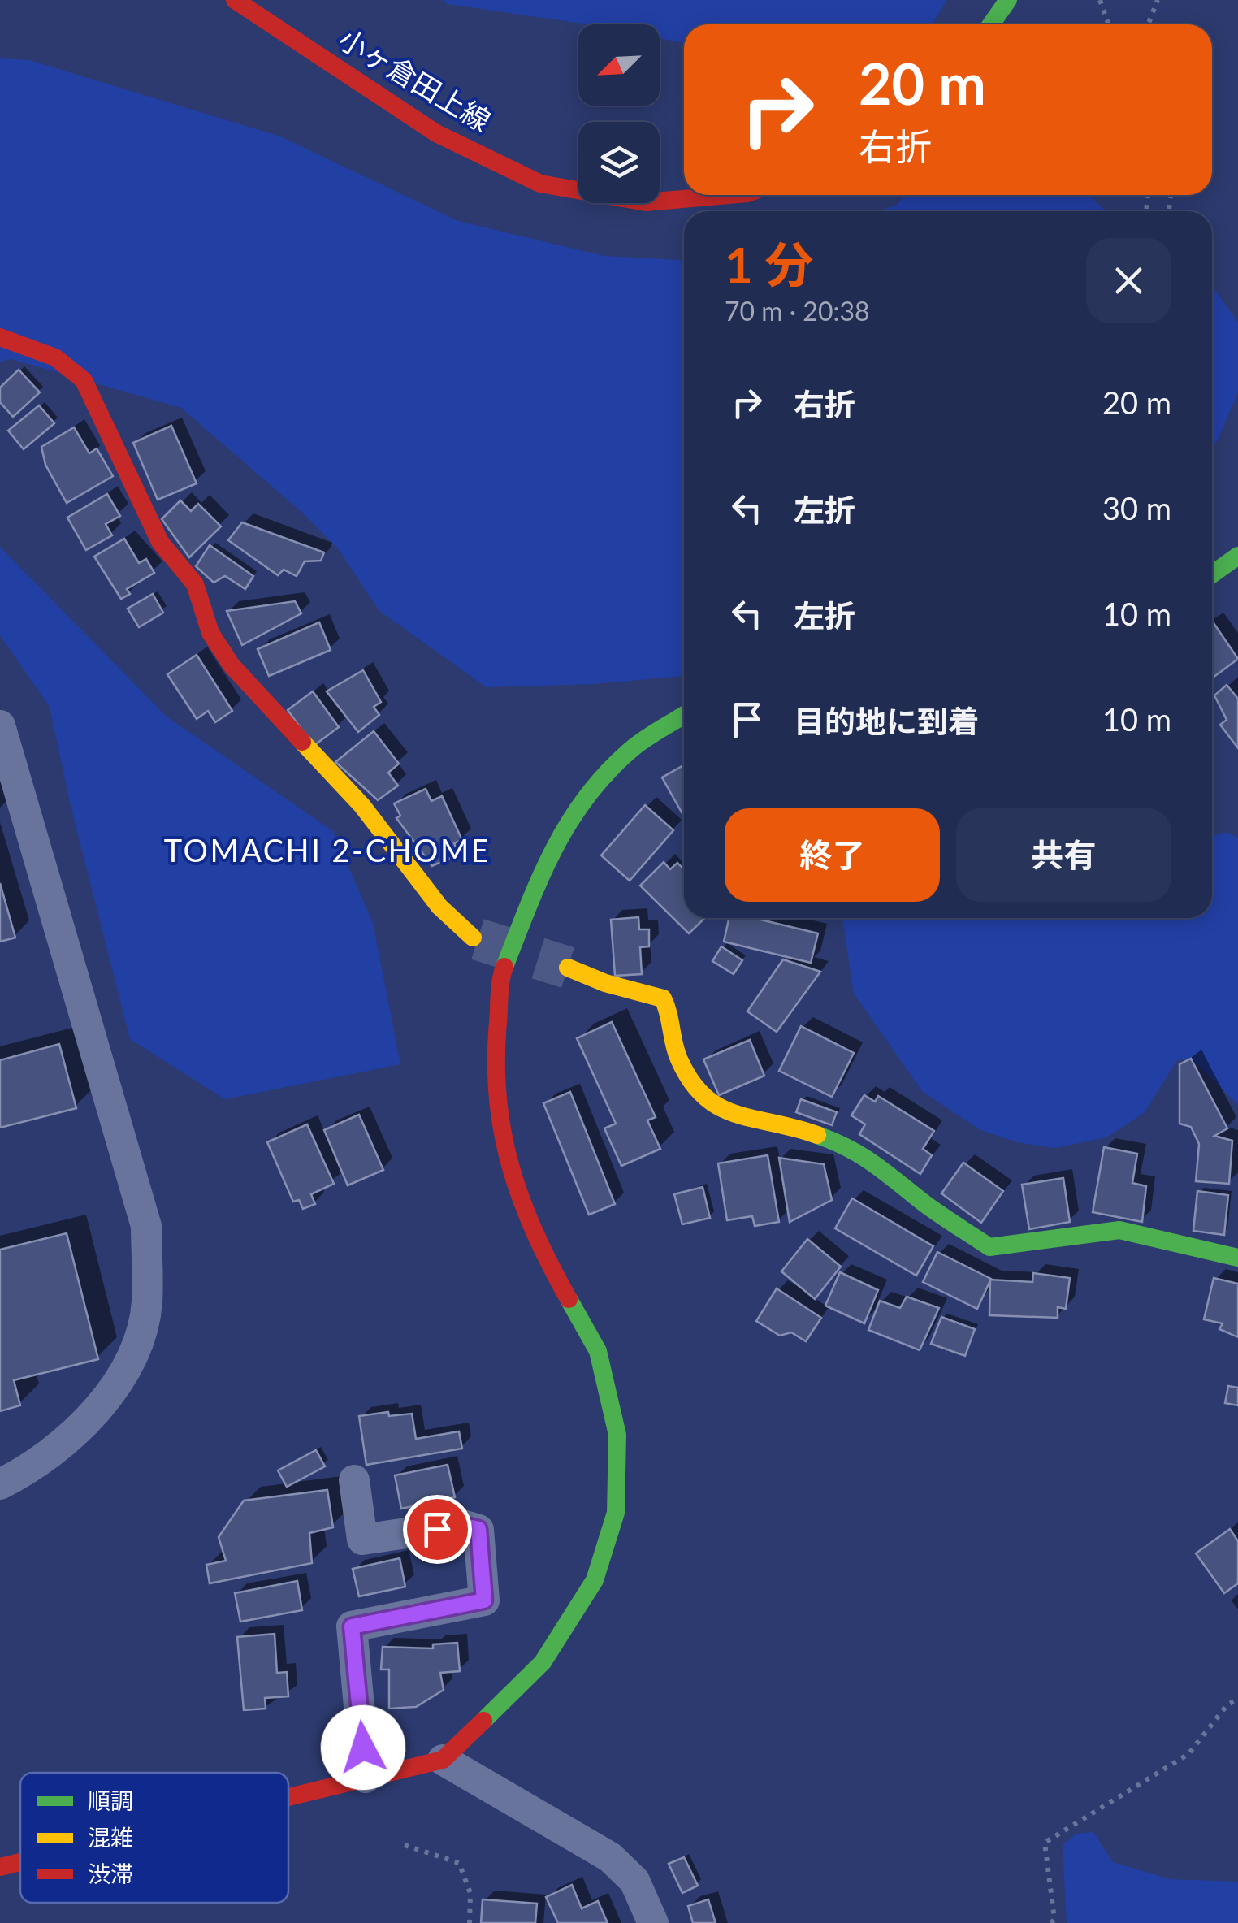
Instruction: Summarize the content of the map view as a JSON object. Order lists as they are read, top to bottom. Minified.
{"streets":{"street":["小ヶ倉田上線"]},"districts":["TOMACHI 2-CHOME"],"legend":["順調","混雑","渋滞"],"north":"bottom left","page":{"turn":["20 m","右折"],"heading":["1 分","70 m · 20:38"],"list":[{"name":"右折","value":"20 m"},{"name":"左折","value":"30 m"},{"name":"左折","value":"10 m"},{"name":"目的地に到着","value":"10 m"}],"buttons":["終了","共有"]}}
